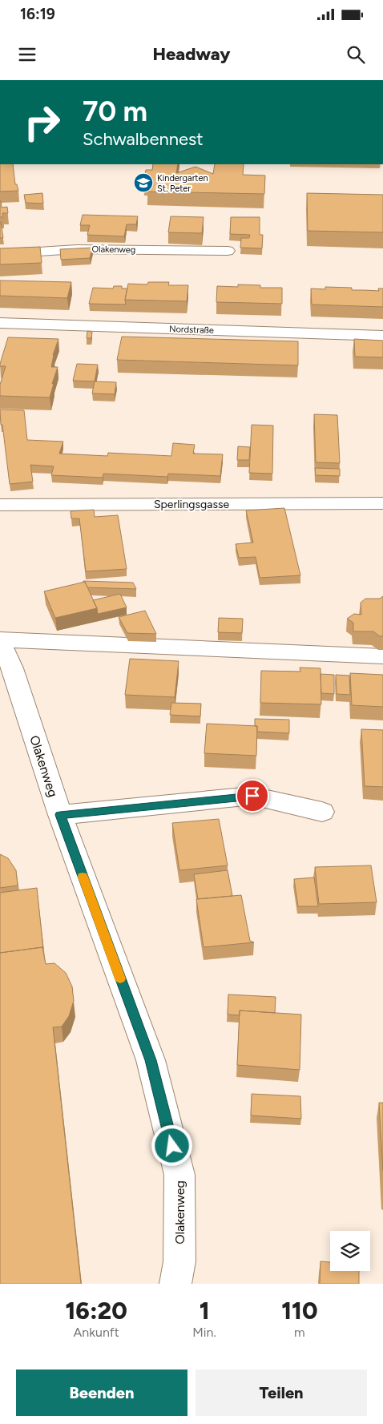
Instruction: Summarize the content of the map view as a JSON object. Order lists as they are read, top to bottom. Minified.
{"streets":{"street":["Olakenweg","Nordstraße","Sperlingsgasse"]},"places":{"school or university":["Kindergarten St. Peter"]},"page":{"status":"16:19","header":"Headway","turn":["70 m","Schwalbennest"],"eta":["16:20","Ankunft","1","Min.","110","m"],"buttons":["Beenden","Teilen"]}}
